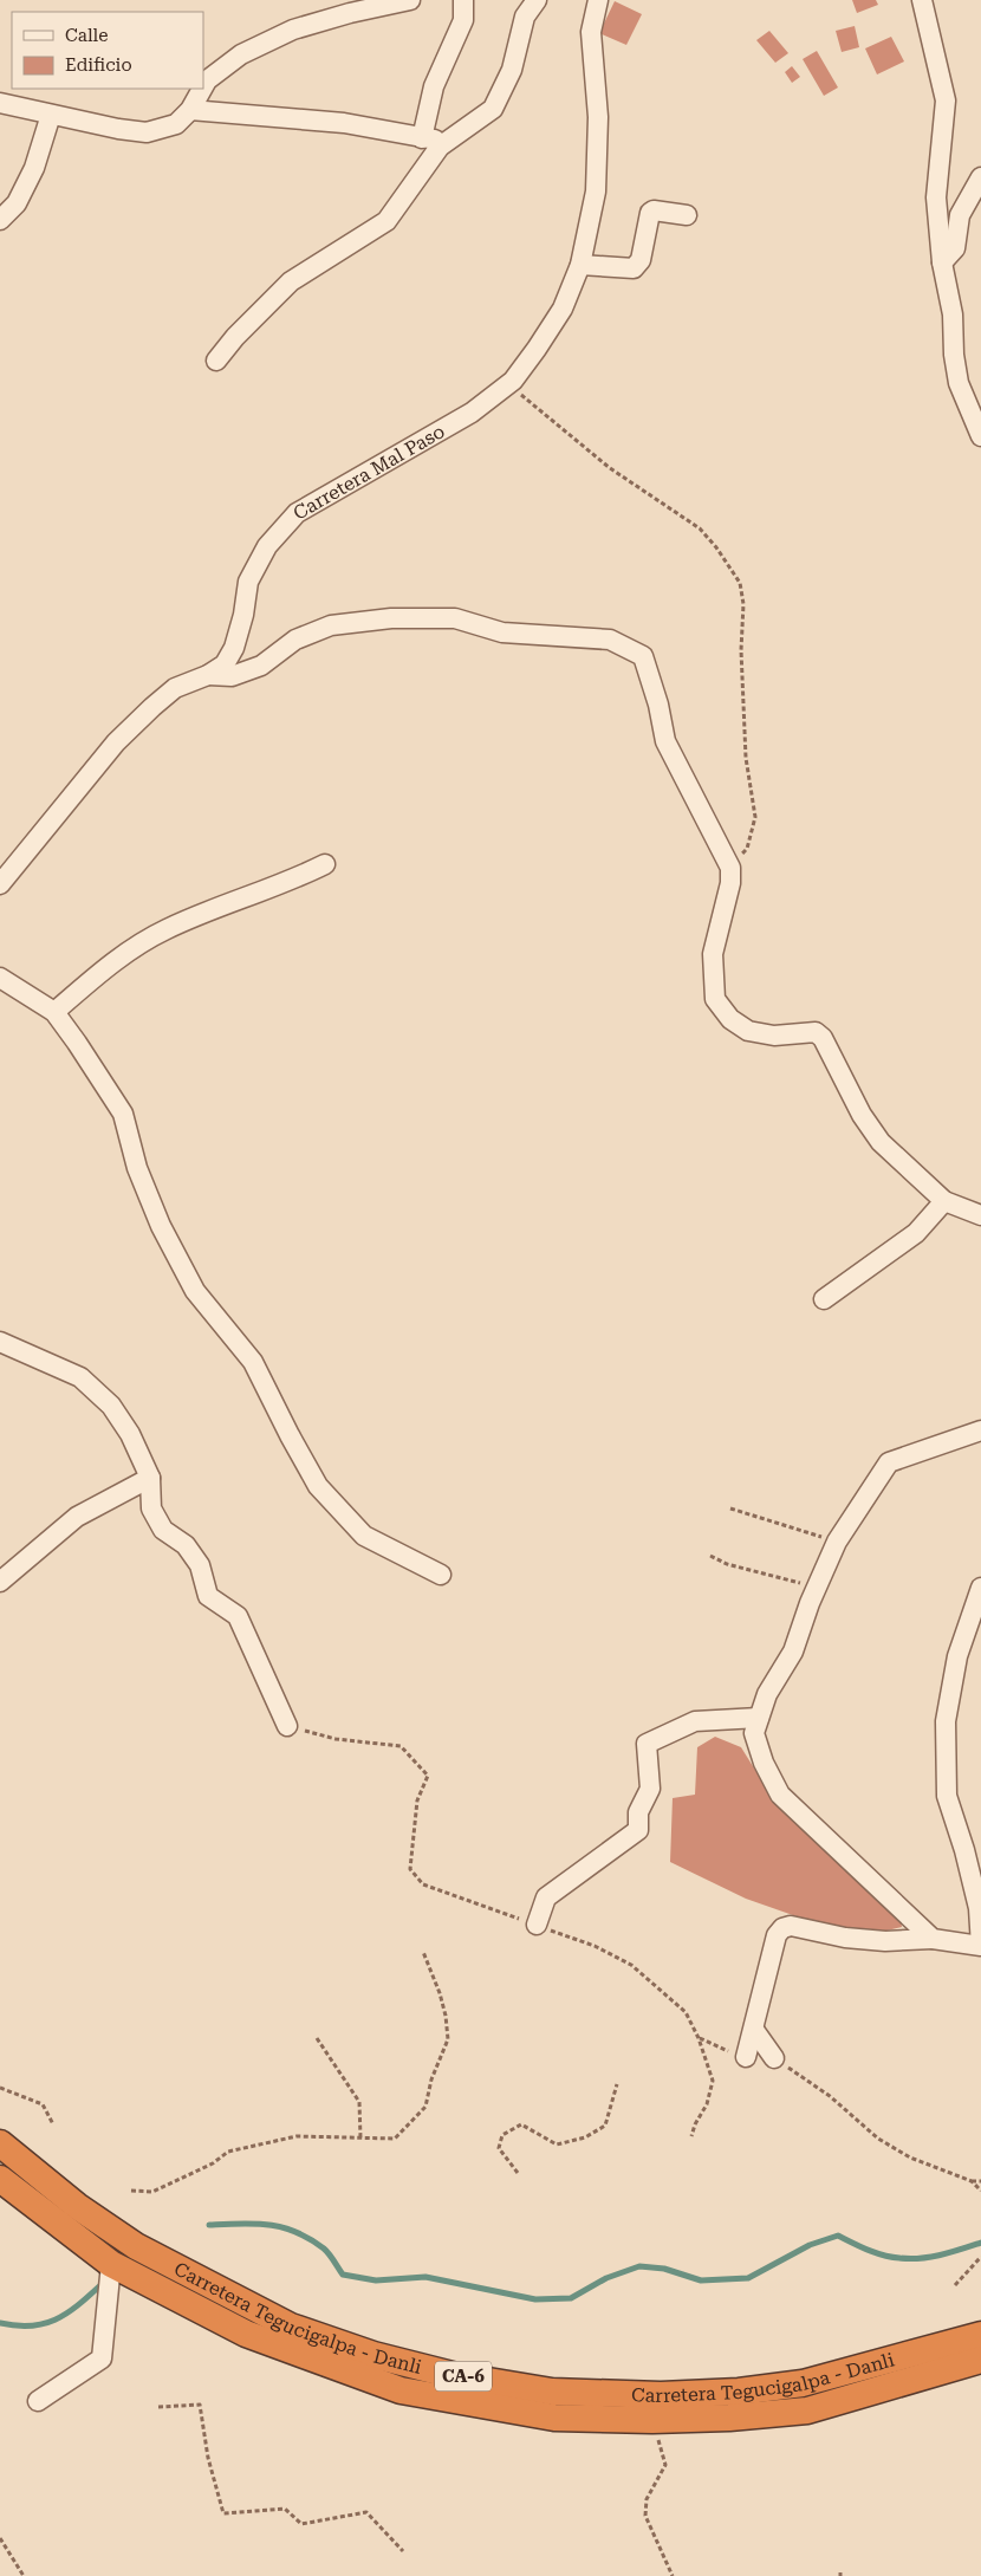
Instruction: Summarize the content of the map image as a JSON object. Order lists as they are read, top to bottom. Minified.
{"streets":{"highway":["Carretera Tegucigalpa - Danli","CA-6"],"street":["Carretera Mal Paso"]},"legend":["Calle","Edificio"]}
